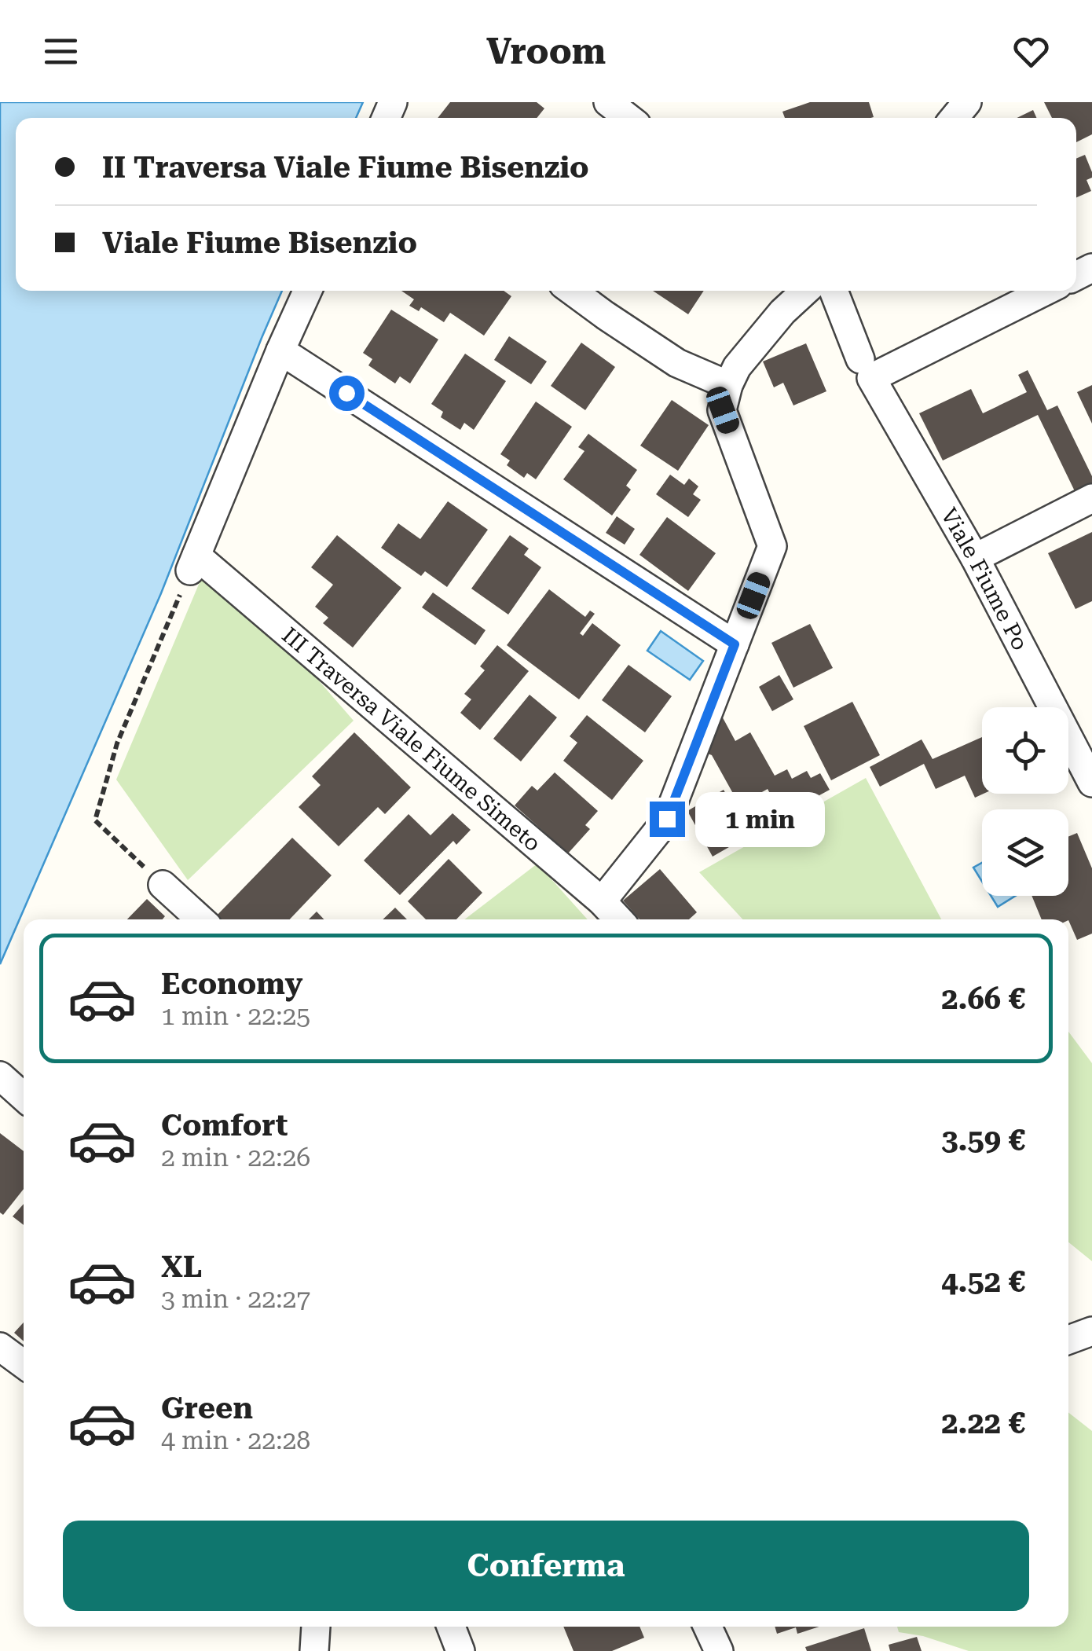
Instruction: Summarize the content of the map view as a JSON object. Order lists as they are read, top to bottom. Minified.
{"streets":{"street":["Viale Fiume Po","III Traversa Viale Fiume Simeto"]},"page":{"header":"Vroom","banner":["II Traversa Viale Fiume Bisenzio","Viale Fiume Bisenzio"],"bubble":"1 min","list":[{"name":"Economy","note":"1 min · 22:25","value":"2.66 €"},{"name":"Comfort","note":"2 min · 22:26","value":"3.59 €"},{"name":"XL","note":"3 min · 22:27","value":"4.52 €"},{"name":"Green","note":"4 min · 22:28","value":"2.22 €"}],"buttons":"Conferma"}}
